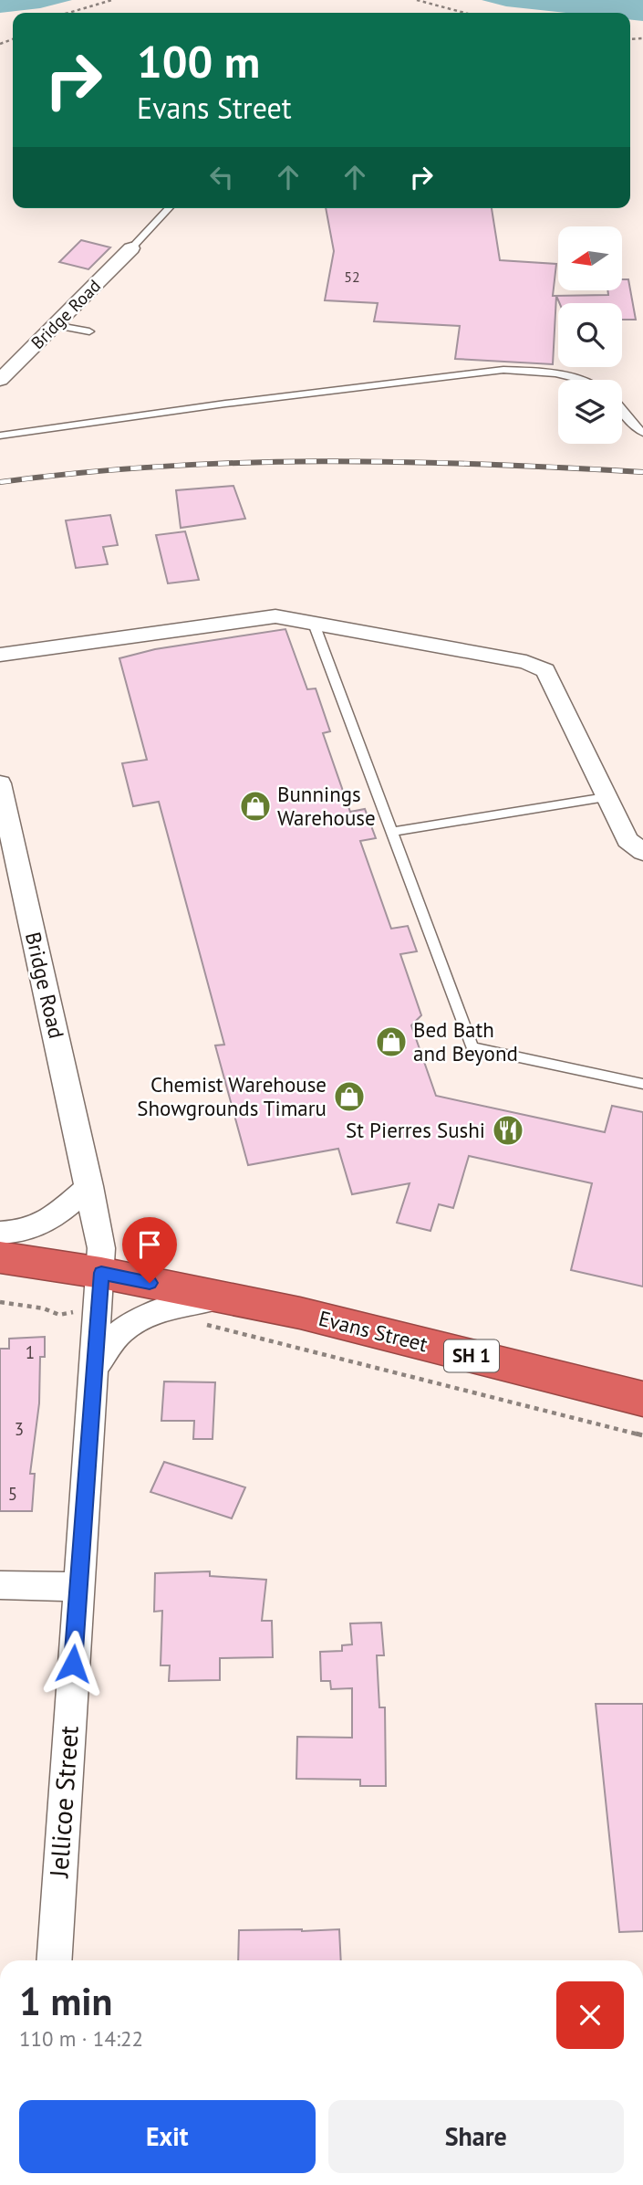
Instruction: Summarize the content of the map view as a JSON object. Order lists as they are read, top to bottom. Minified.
{"streets":{"highway":["Evans Street","SH 1"],"street":["Bridge Road","Jellicoe Street"]},"crossings":[["Bridge Road","Evans Street"],["Bridge Road","SH 1"],["Bridge Road","Jellicoe Street"],["Evans Street","SH 1"],["Evans Street","Jellicoe Street"],["SH 1","Jellicoe Street"]],"places":{"shop":["Bunnings Warehouse","Bed Bath and Beyond","Chemist Warehouse Showgrounds Timaru"],"restaurant":["St Pierres Sushi"]},"house_numbers":["52","1","3","5"],"north":"left","page":{"turn":["100 m","Evans Street"],"heading":["1 min","110 m · 14:22"],"buttons":["Exit","Share"]}}
